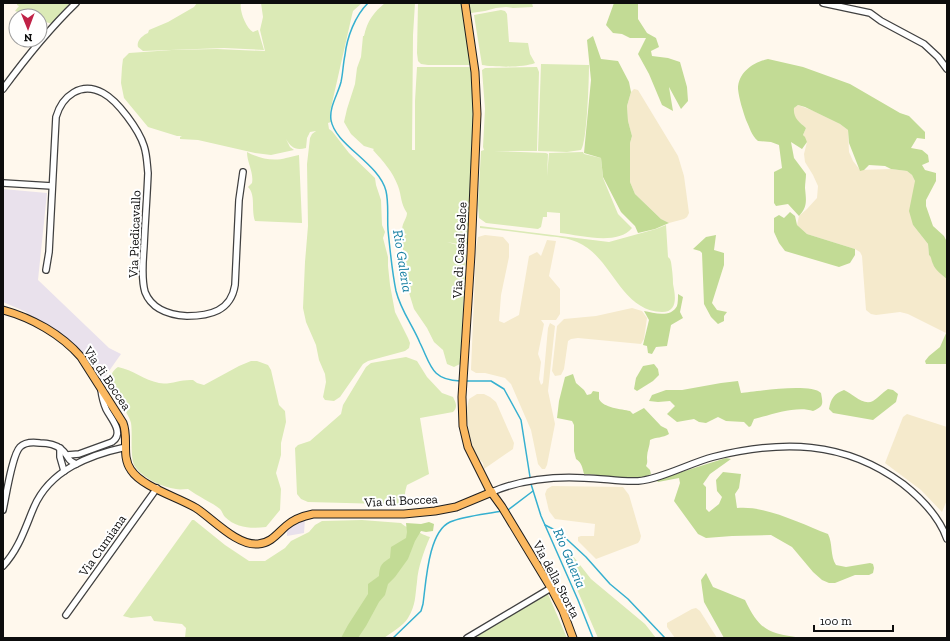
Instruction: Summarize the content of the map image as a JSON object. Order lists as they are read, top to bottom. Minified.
{"streets":{"main road":["Via di Casal Selce","Via di Boccea","Via della Storta"],"street":["Via Piedicavallo","Via Cumiana"]},"crossings":[["Via di Casal Selce","Via di Boccea"],["Via di Casal Selce","Via della Storta"],["Via di Boccea","Via Cumiana"],["Via di Boccea","Via della Storta"]],"water":["Rio Galeria"],"scale_bar":"100 m","north":"bottom"}
